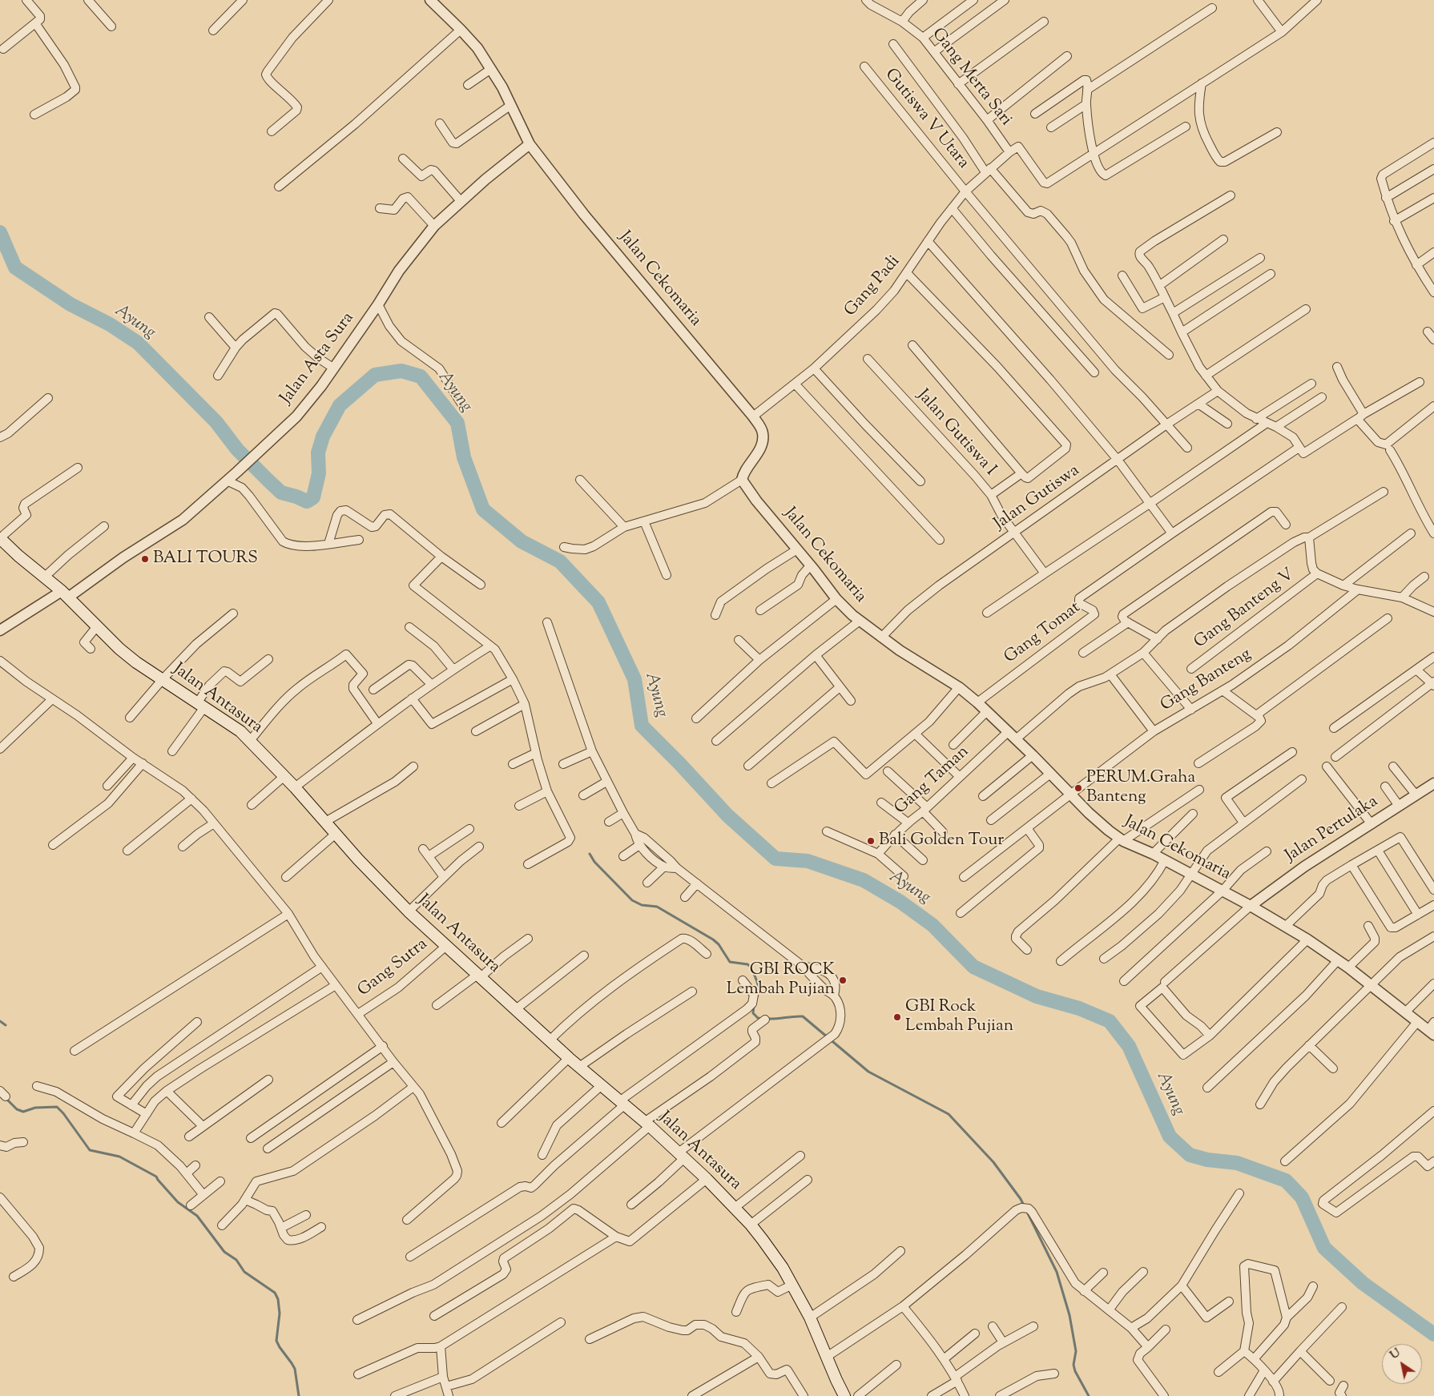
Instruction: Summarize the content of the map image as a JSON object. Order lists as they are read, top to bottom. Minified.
{"streets":{"main road":["Jalan Antasura"],"street":["Gang Merta Sari","Gutiswa V Utara","Jalan Cekomaria","Gang Padi","Jalan Asta Sura","Jalan Gutiswa I","Jalan Gutiswa","Gang Banteng V","Gang Tomat","Gang Banteng","Gang Taman","Jalan Pertulaka","Gang Sutra"]},"crossings":[["Gang Merta Sari","Gang Padi"],["Gutiswa V Utara","Gang Padi"],["Gutiswa V Utara","Jalan Gutiswa"],["Jalan Cekomaria","Gang Padi"],["Jalan Cekomaria","Jalan Asta Sura"],["Jalan Cekomaria","Jalan Gutiswa"],["Jalan Cekomaria","Gang Tomat"],["Jalan Cekomaria","Gang Banteng"],["Jalan Cekomaria","Gang Taman"],["Jalan Cekomaria","Jalan Pertulaka"],["Jalan Asta Sura","Jalan Antasura"],["Jalan Gutiswa I","Jalan Gutiswa"],["Jalan Antasura","Gang Sutra"]],"water":["Ayung"],"places":["BALI TOURS","PERUM.Graha Banteng","Bali Golden Tour","GBI ROCK Lembah Pujian","GBI Rock Lembah Pujian"],"north":"top left"}
